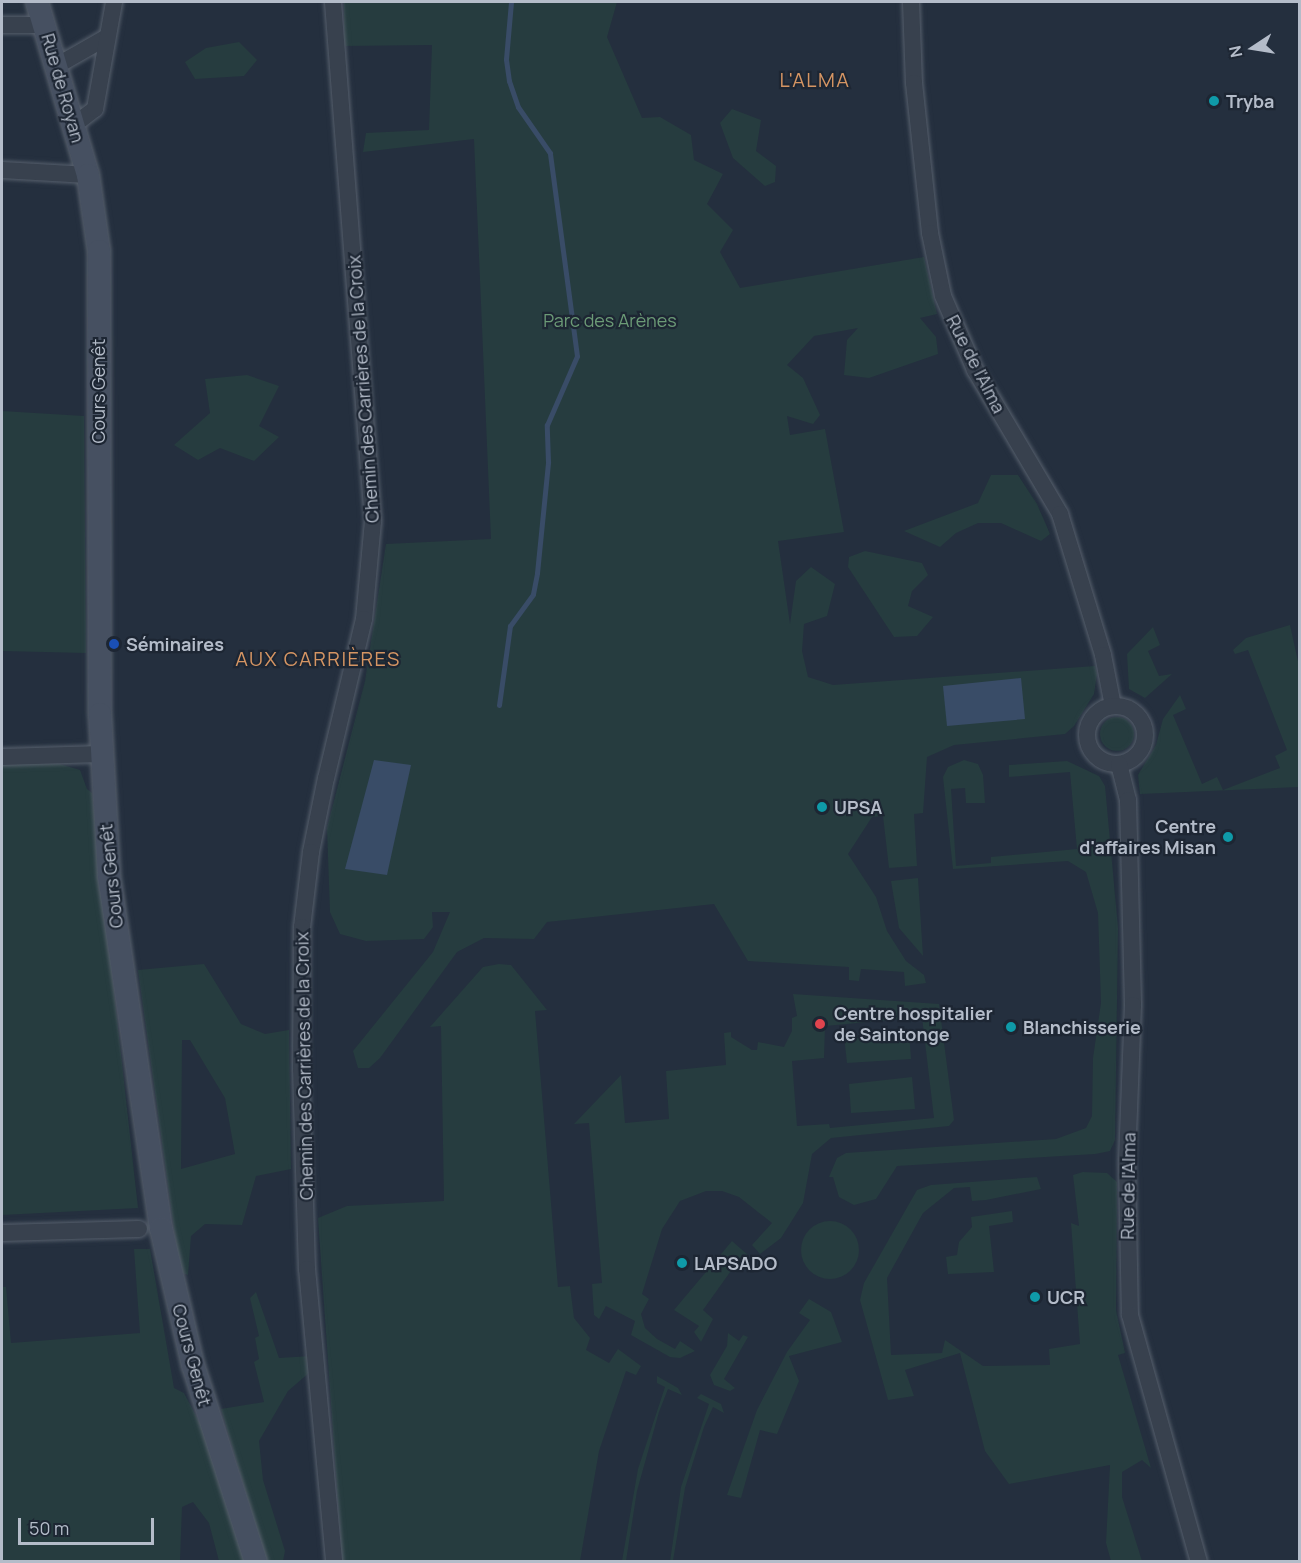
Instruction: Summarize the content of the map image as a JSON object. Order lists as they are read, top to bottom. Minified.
{"streets":{"main road":["Rue de Royan","Cours Genêt"],"street":["Rue de l'Alma","Chemin des Carrières de la Croix"]},"crossings":[["Rue de Royan","Cours Genêt"]],"districts":["L'ALMA","AUX CARRIÈRES"],"parks":["Parc des Arènes"],"places":["Tryba","Séminaires","UPSA","Centre d'affaires Misan","Centre hospitalier de Saintonge","Blanchisserie","LAPSADO","UCR"],"scale_bar":"50 m","north":"left"}
